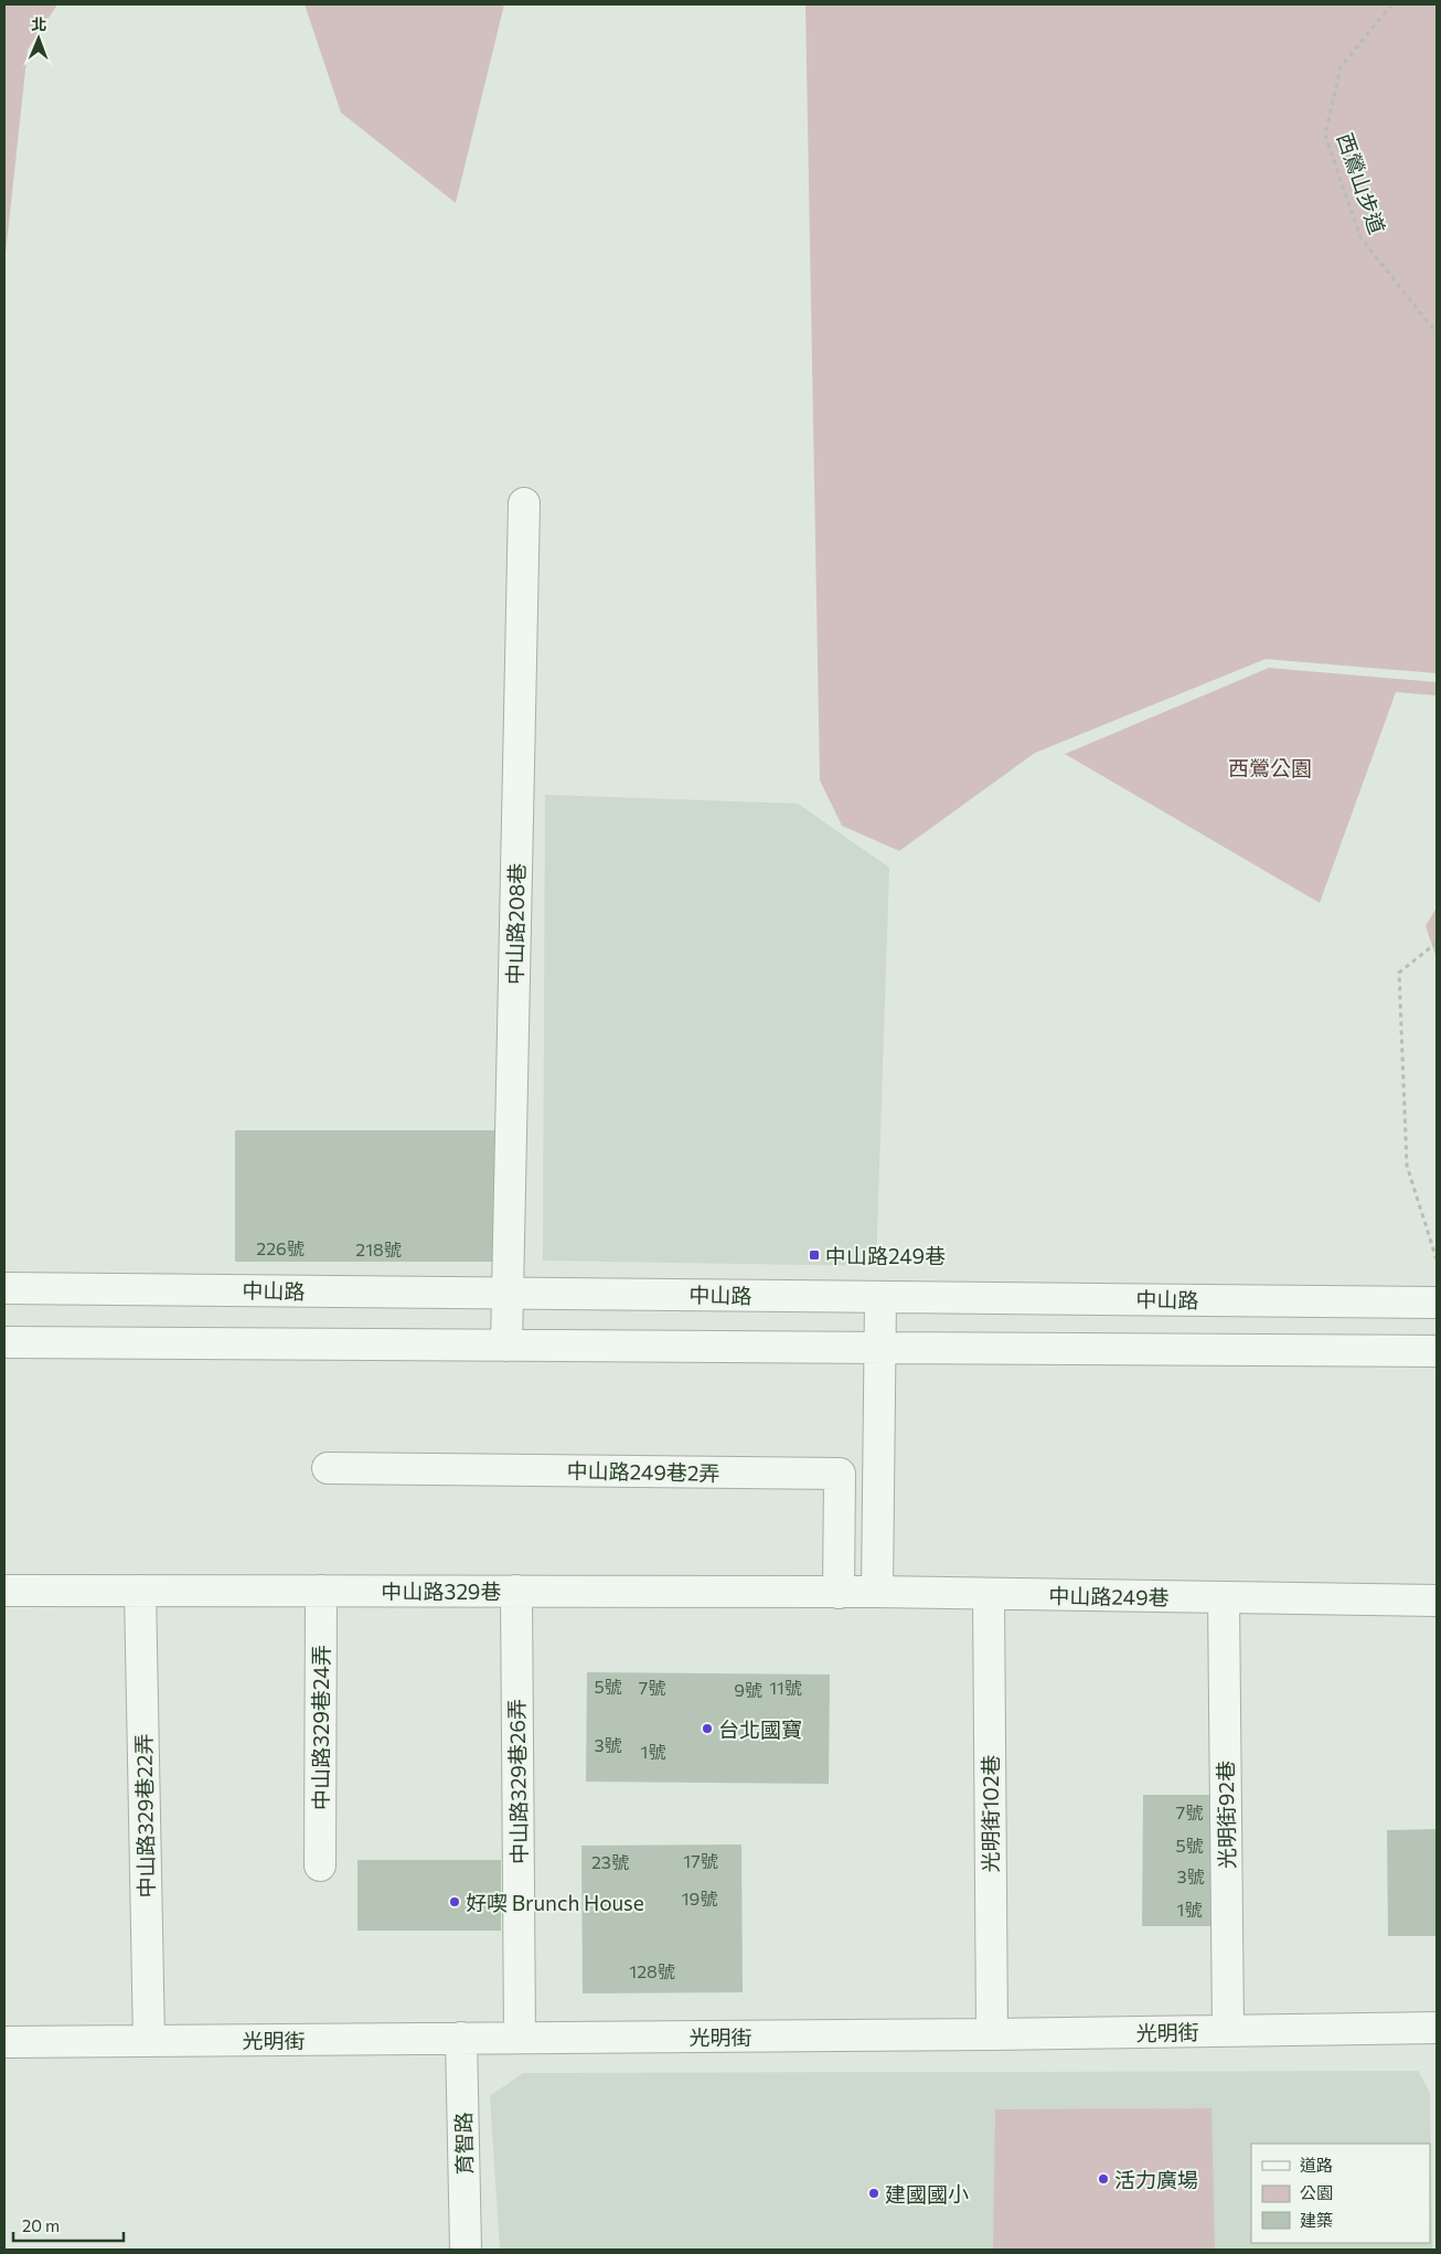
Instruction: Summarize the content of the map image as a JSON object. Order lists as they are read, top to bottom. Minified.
{"streets":{"street":["中山路208巷","中山路","中山路249巷2弄","中山路329巷","中山路249巷","中山路329巷24弄","中山路329巷26弄","光明街102巷","光明街92巷","中山路329巷22弄","光明街","育智路"],"path":["西鶯山步道"]},"crossings":[["中山路208巷","中山路"],["中山路249巷2弄","中山路329巷"],["中山路329巷","中山路249巷"],["中山路329巷","中山路329巷24弄"],["中山路329巷","中山路329巷26弄"],["中山路329巷","中山路329巷22弄"],["中山路249巷","光明街102巷"],["中山路249巷","光明街92巷"],["中山路329巷26弄","光明街"],["光明街102巷","光明街"],["光明街92巷","光明街"],["中山路329巷22弄","光明街"],["光明街","育智路"]],"parks":["西鶯公園"],"places":{"transit":["中山路249巷"],"other":["台北國寶","好喫 Brunch House","活力廣場","建國國小"]},"house_numbers":["226號","218號","5號","7號","11號","9號","3號","1號","7號","5號","17號","23號","3號","19號","1號","128號"],"legend":["道路","公園","建築"],"scale_bar":"20 m","north":"top"}
